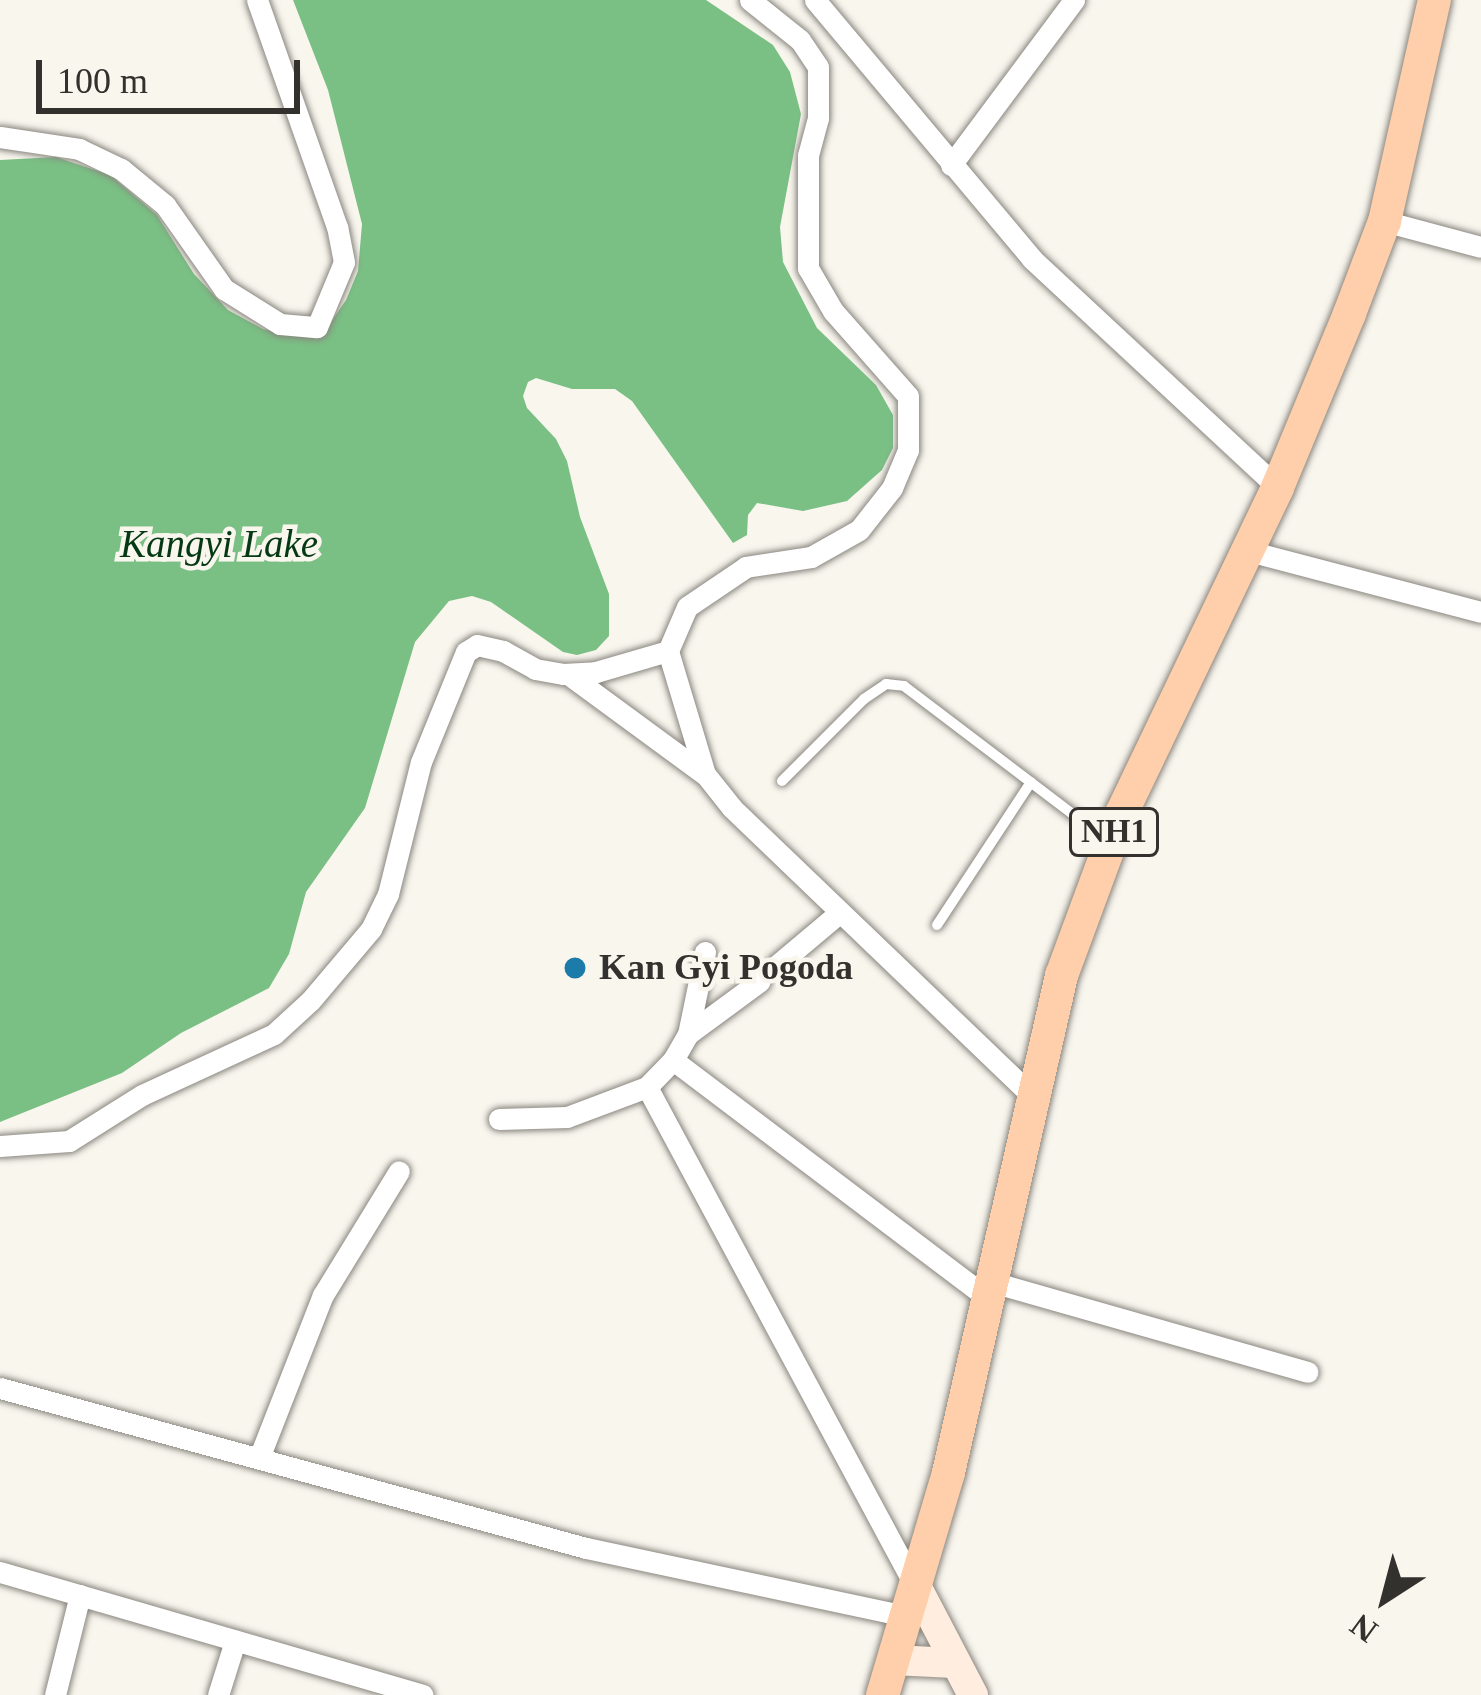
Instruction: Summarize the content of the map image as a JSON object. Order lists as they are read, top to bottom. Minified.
{"streets":{"highway":["NH1"]},"water":["Kangyi Lake"],"places":["Kan Gyi Pogoda"],"scale_bar":"100 m","north":"bottom left"}
